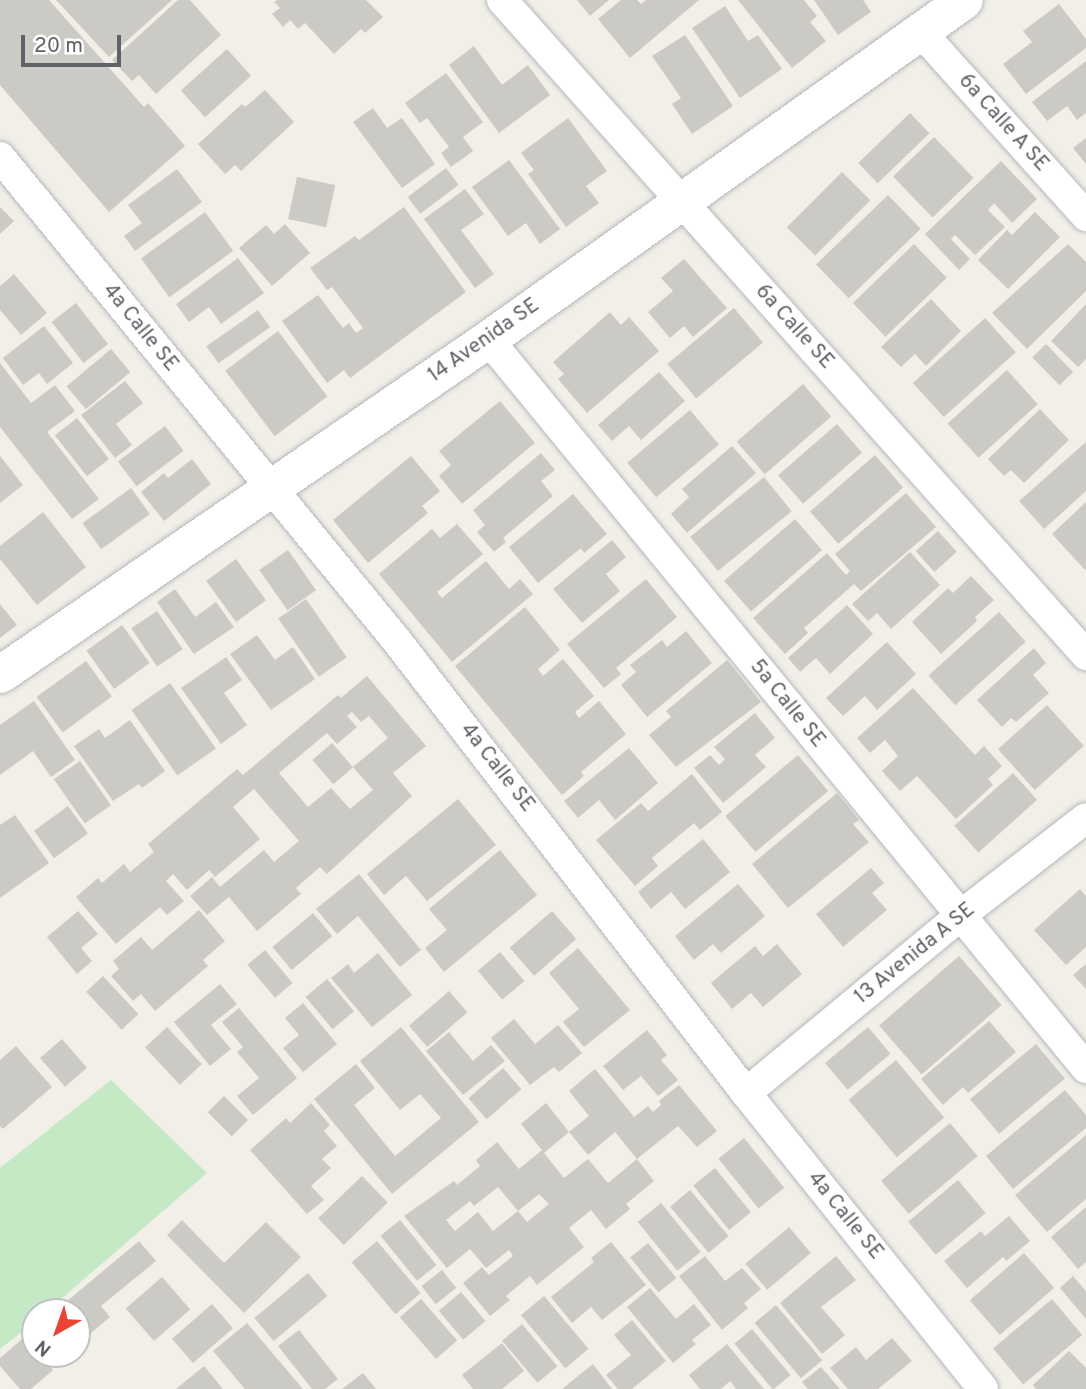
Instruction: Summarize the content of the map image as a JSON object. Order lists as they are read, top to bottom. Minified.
{"streets":{"street":["6a Calle A SE","6a Calle SE","4a Calle SE","14 Avenida SE","5a Calle SE","13 Avenida A SE"]},"crossings":[["6a Calle A SE","14 Avenida SE"],["6a Calle SE","14 Avenida SE"],["4a Calle SE","14 Avenida SE"],["4a Calle SE","13 Avenida A SE"],["14 Avenida SE","5a Calle SE"],["5a Calle SE","13 Avenida A SE"]],"scale_bar":"20 m","north":"bottom left"}
